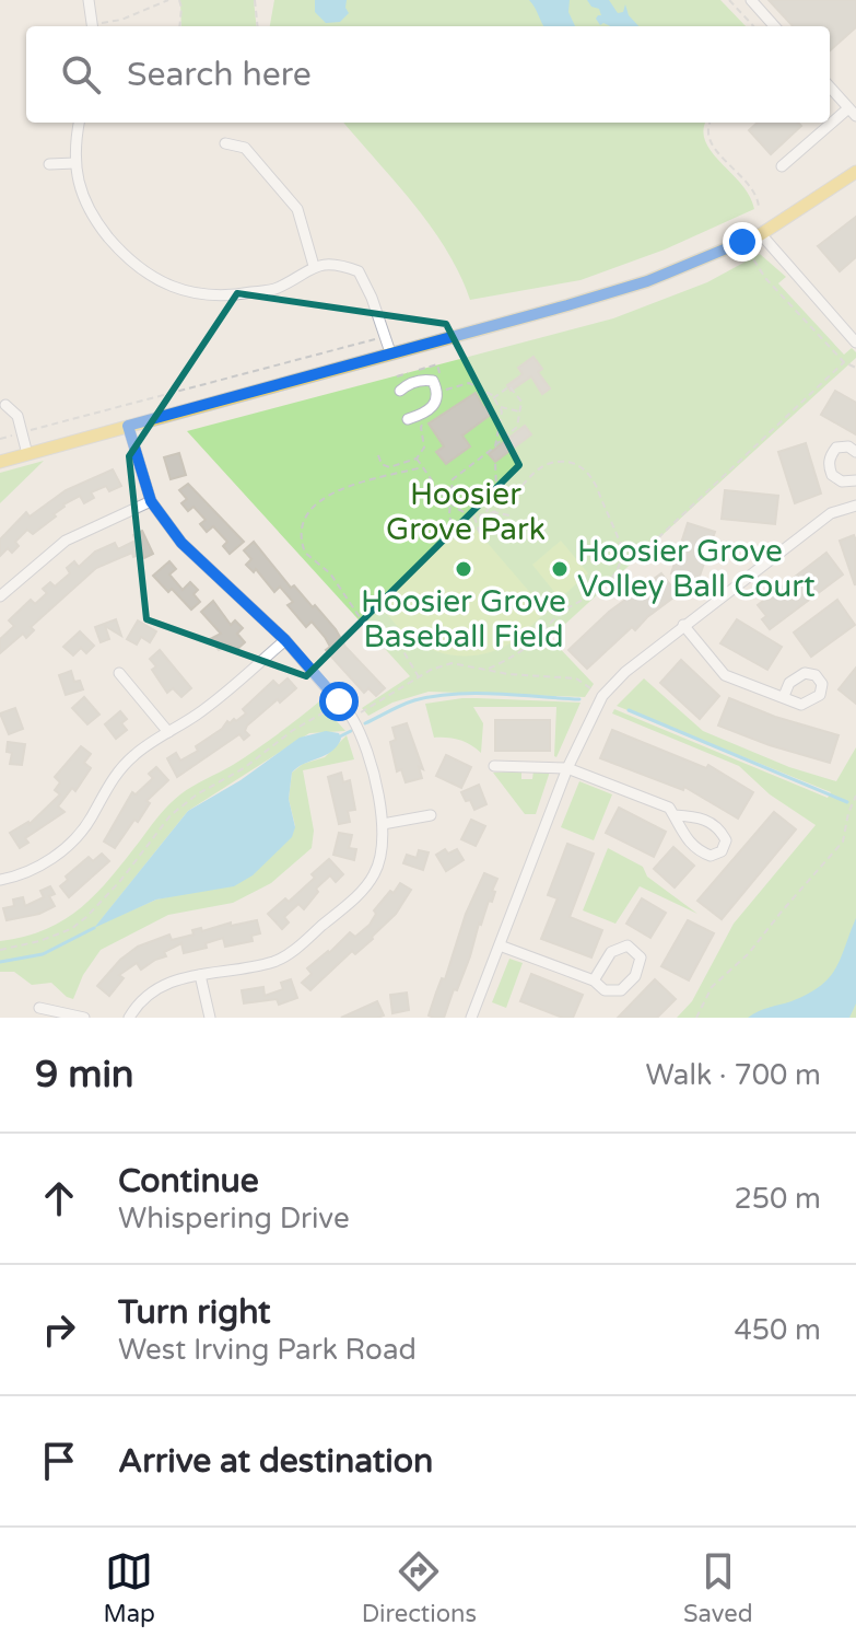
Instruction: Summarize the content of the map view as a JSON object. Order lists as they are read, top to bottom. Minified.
{"parks":["Hoosier Grove Park"],"places":["Hoosier Grove Baseball Field","Hoosier Grove Volley Ball Court"],"page":{"search":"Search here","heading":["9 min","Walk · 700 m"],"list":[["Continue","Whispering Drive","250 m"],["Turn right","West Irving Park Road","450 m"],"Arrive at destination"],"nav":["Map","Directions","Saved"]}}
